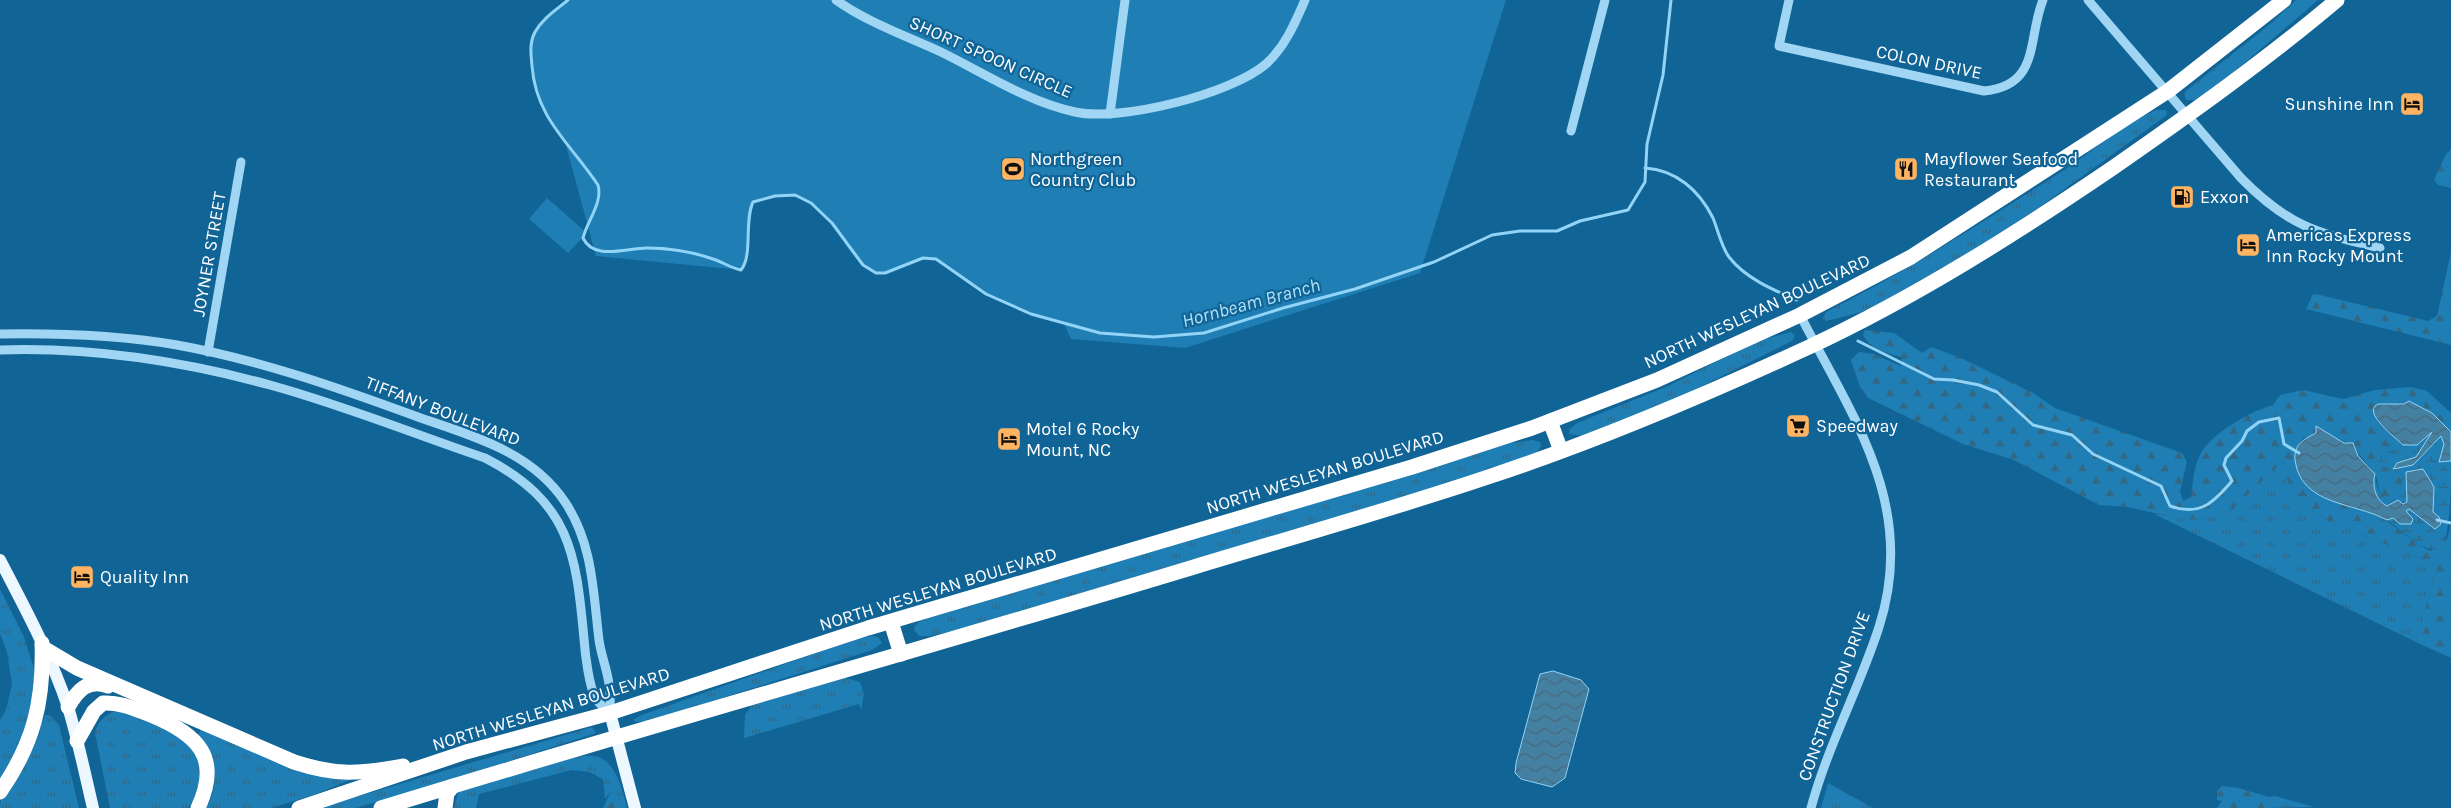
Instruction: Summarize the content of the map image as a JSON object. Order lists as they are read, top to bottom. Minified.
{"streets":{"highway":["NORTH WESLEYAN BOULEVARD"],"street":["SHORT SPOON CIRCLE","COLON DRIVE","JOYNER STREET","TIFFANY BOULEVARD","CONSTRUCTION DRIVE"]},"crossings":[["JOYNER STREET","TIFFANY BOULEVARD"],["NORTH WESLEYAN BOULEVARD","TIFFANY BOULEVARD"],["NORTH WESLEYAN BOULEVARD","CONSTRUCTION DRIVE"]],"water":["Hornbeam Branch"],"places":{"hotel":["Sunshine Inn","Americas Express Inn Rocky Mount","Motel 6 Rocky Mount, NC","Quality Inn"],"sports":["Northgreen Country Club"],"restaurant":["Mayflower Seafood Restaurant"],"fuel station":["Exxon"],"supermarket":["Speedway"]}}
